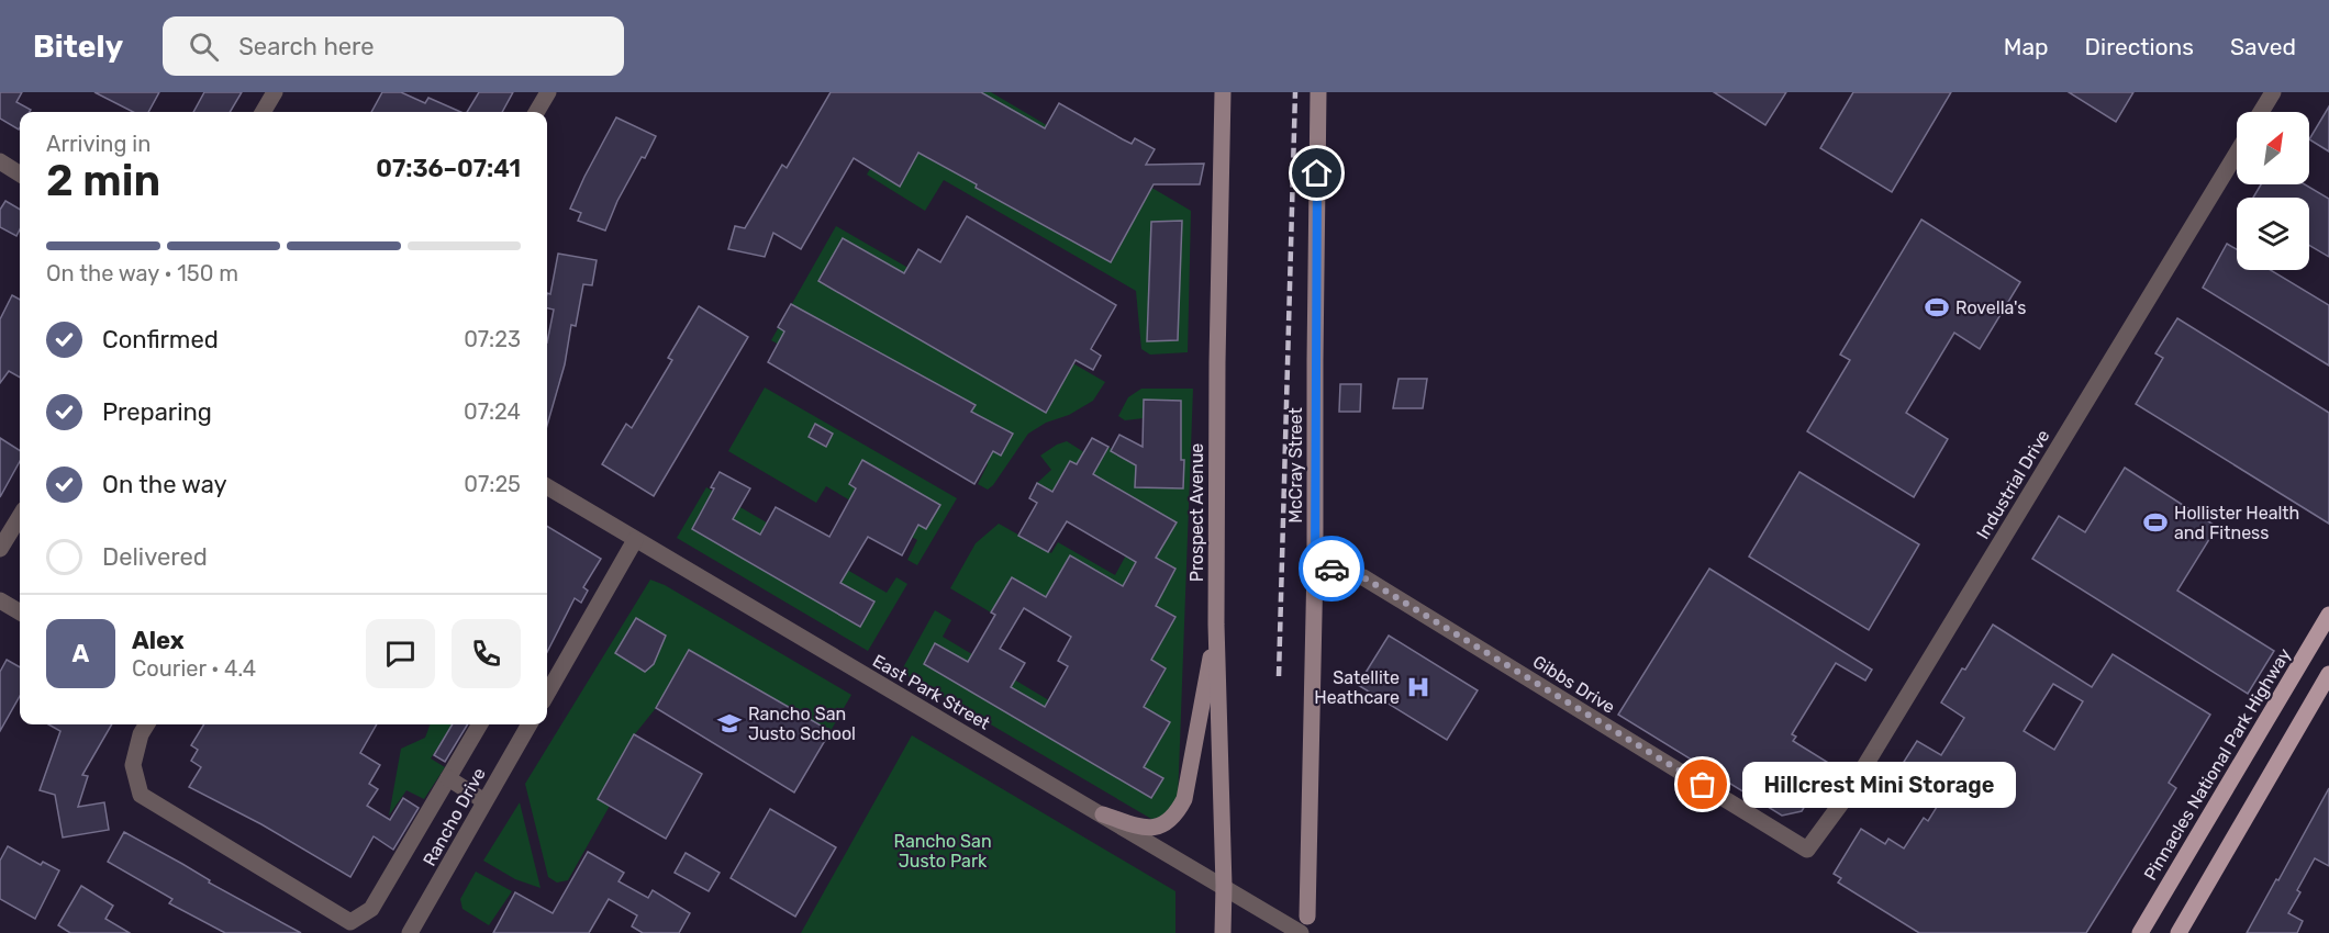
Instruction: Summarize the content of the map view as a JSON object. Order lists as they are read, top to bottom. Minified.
{"streets":{"main road":["Pinnacles National Park Highway"],"street":["McCray Street","Industrial Drive","Prospect Avenue","Gibbs Drive","East Park Street","Rancho Drive"]},"crossings":[["McCray Street","Gibbs Drive"],["Industrial Drive","Gibbs Drive"],["Prospect Avenue","East Park Street"]],"parks":["Rancho San Justo Park"],"places":{"sports":["Rovella's","Hollister Health and Fitness"],"hospital":["Satellite Heathcare"],"school or university":["Rancho San Justo School"],"other":["Hillcrest Mini Storage"]},"north":"top right","page":{"header":"Bitely","search":"Search here","nav":["Map","Directions","Saved"],"heading":["2 min","Arriving in","07:36–07:41"],"panel":["Alex","Courier · 4.4"],"bar":"On the way · 150 m","list":[["Confirmed","07:23"],["Preparing","07:24"],["On the way","07:25"],"Delivered"],"round":"A","bubble":"Hillcrest Mini Storage"}}
